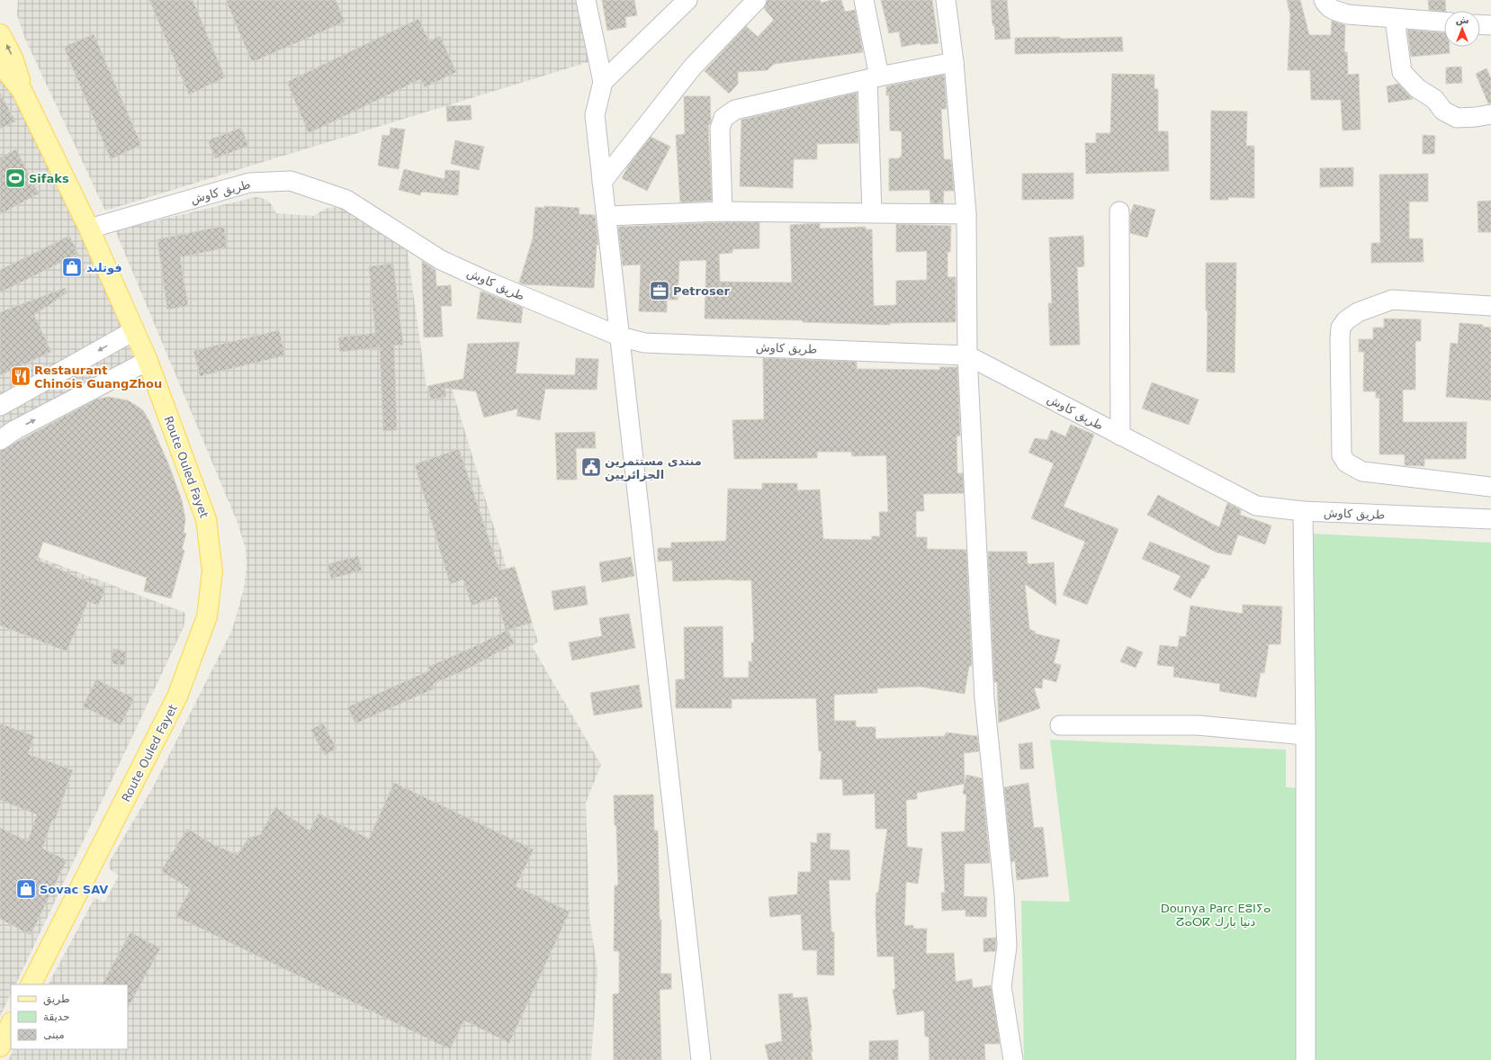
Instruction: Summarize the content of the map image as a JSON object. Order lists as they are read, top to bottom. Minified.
{"streets":{"main road":["Route Ouled Fayet"],"street":["طريق كاوش"]},"crossings":[["طريق كاوش","Route Ouled Fayet"]],"parks":["Dounya Parc ⴹⵓⵏⵢⴰ ⵒⴰⵔⴽ دنيا بارك"],"places":{"sports":["Sifaks"],"shop":["فوتلند","Sovac SAV"],"office":["Petroser"],"restaurant":["Restaurant Chinois GuangZhou"],"public building":["منتدى مستتمرين الجزائريين"]},"legend":["طريق","حديقة","مبنى"],"north":"top"}
